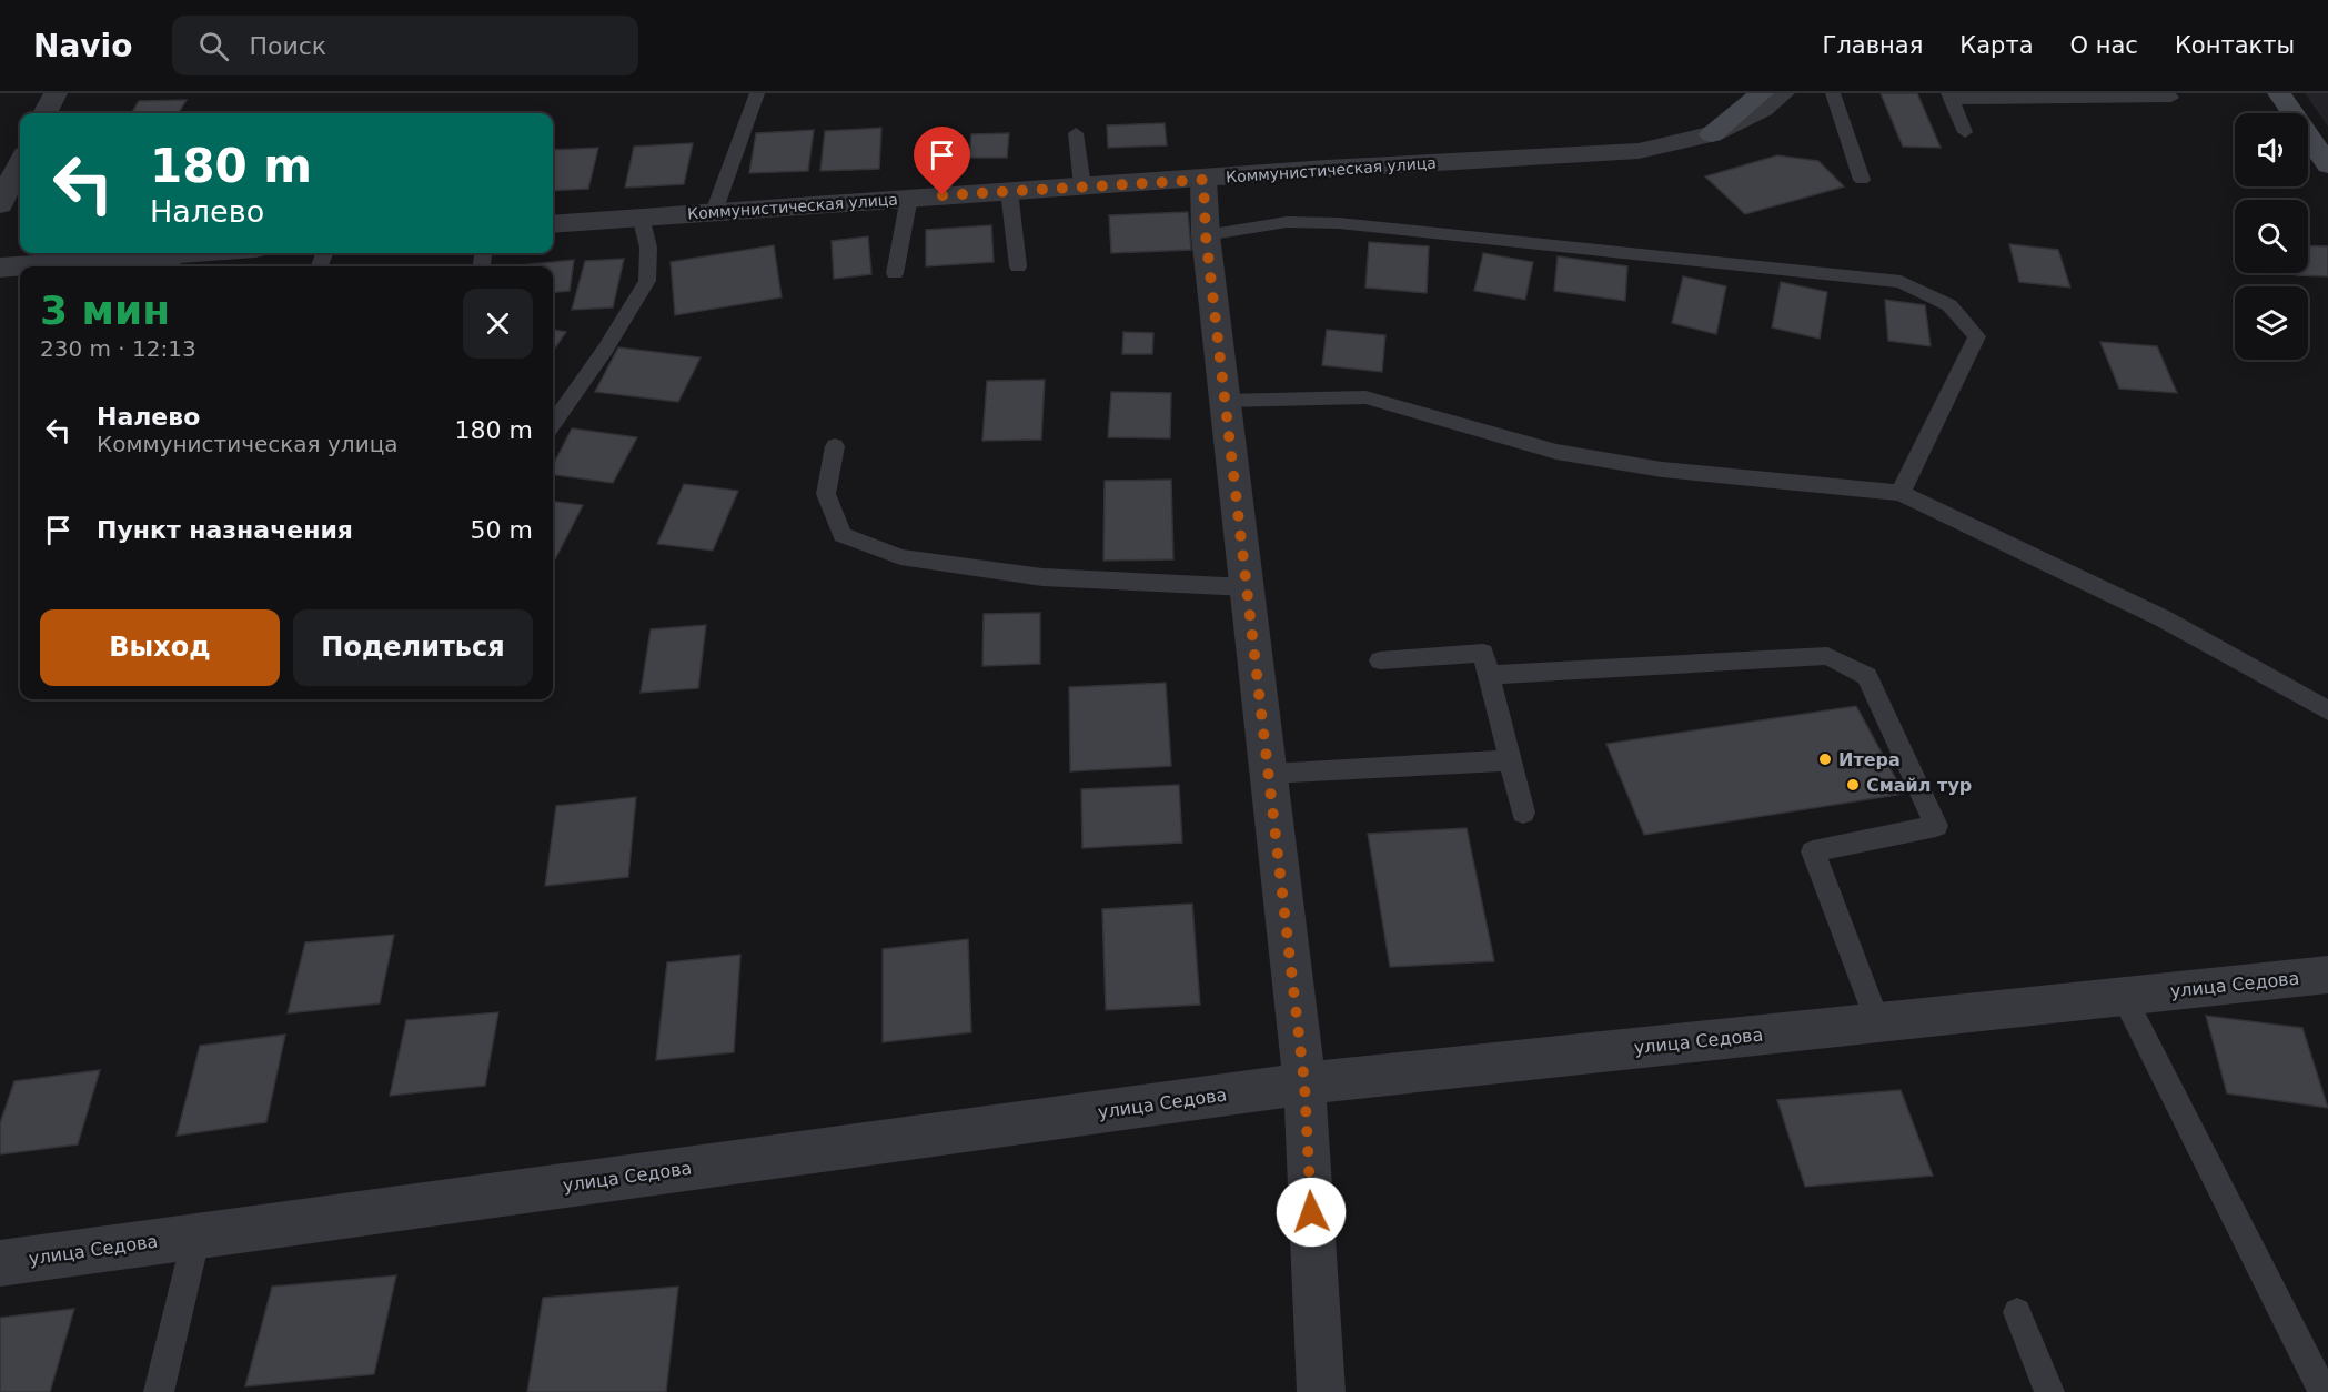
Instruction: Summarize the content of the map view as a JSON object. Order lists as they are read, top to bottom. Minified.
{"streets":{"street":["Коммунистическая улица","улица Седова"]},"places":["Итера","Смайл тур"],"page":{"header":"Navio","search":"Поиск","nav":["Главная","Карта","О нас","Контакты"],"turn":["180 m","Налево"],"heading":["3 мин","230 m · 12:13"],"list":[{"name":"Налево","note":"Коммунистическая улица","value":"180 m"},{"name":"Пункт назначения","value":"50 m"}],"buttons":["Выход","Поделиться"]}}
